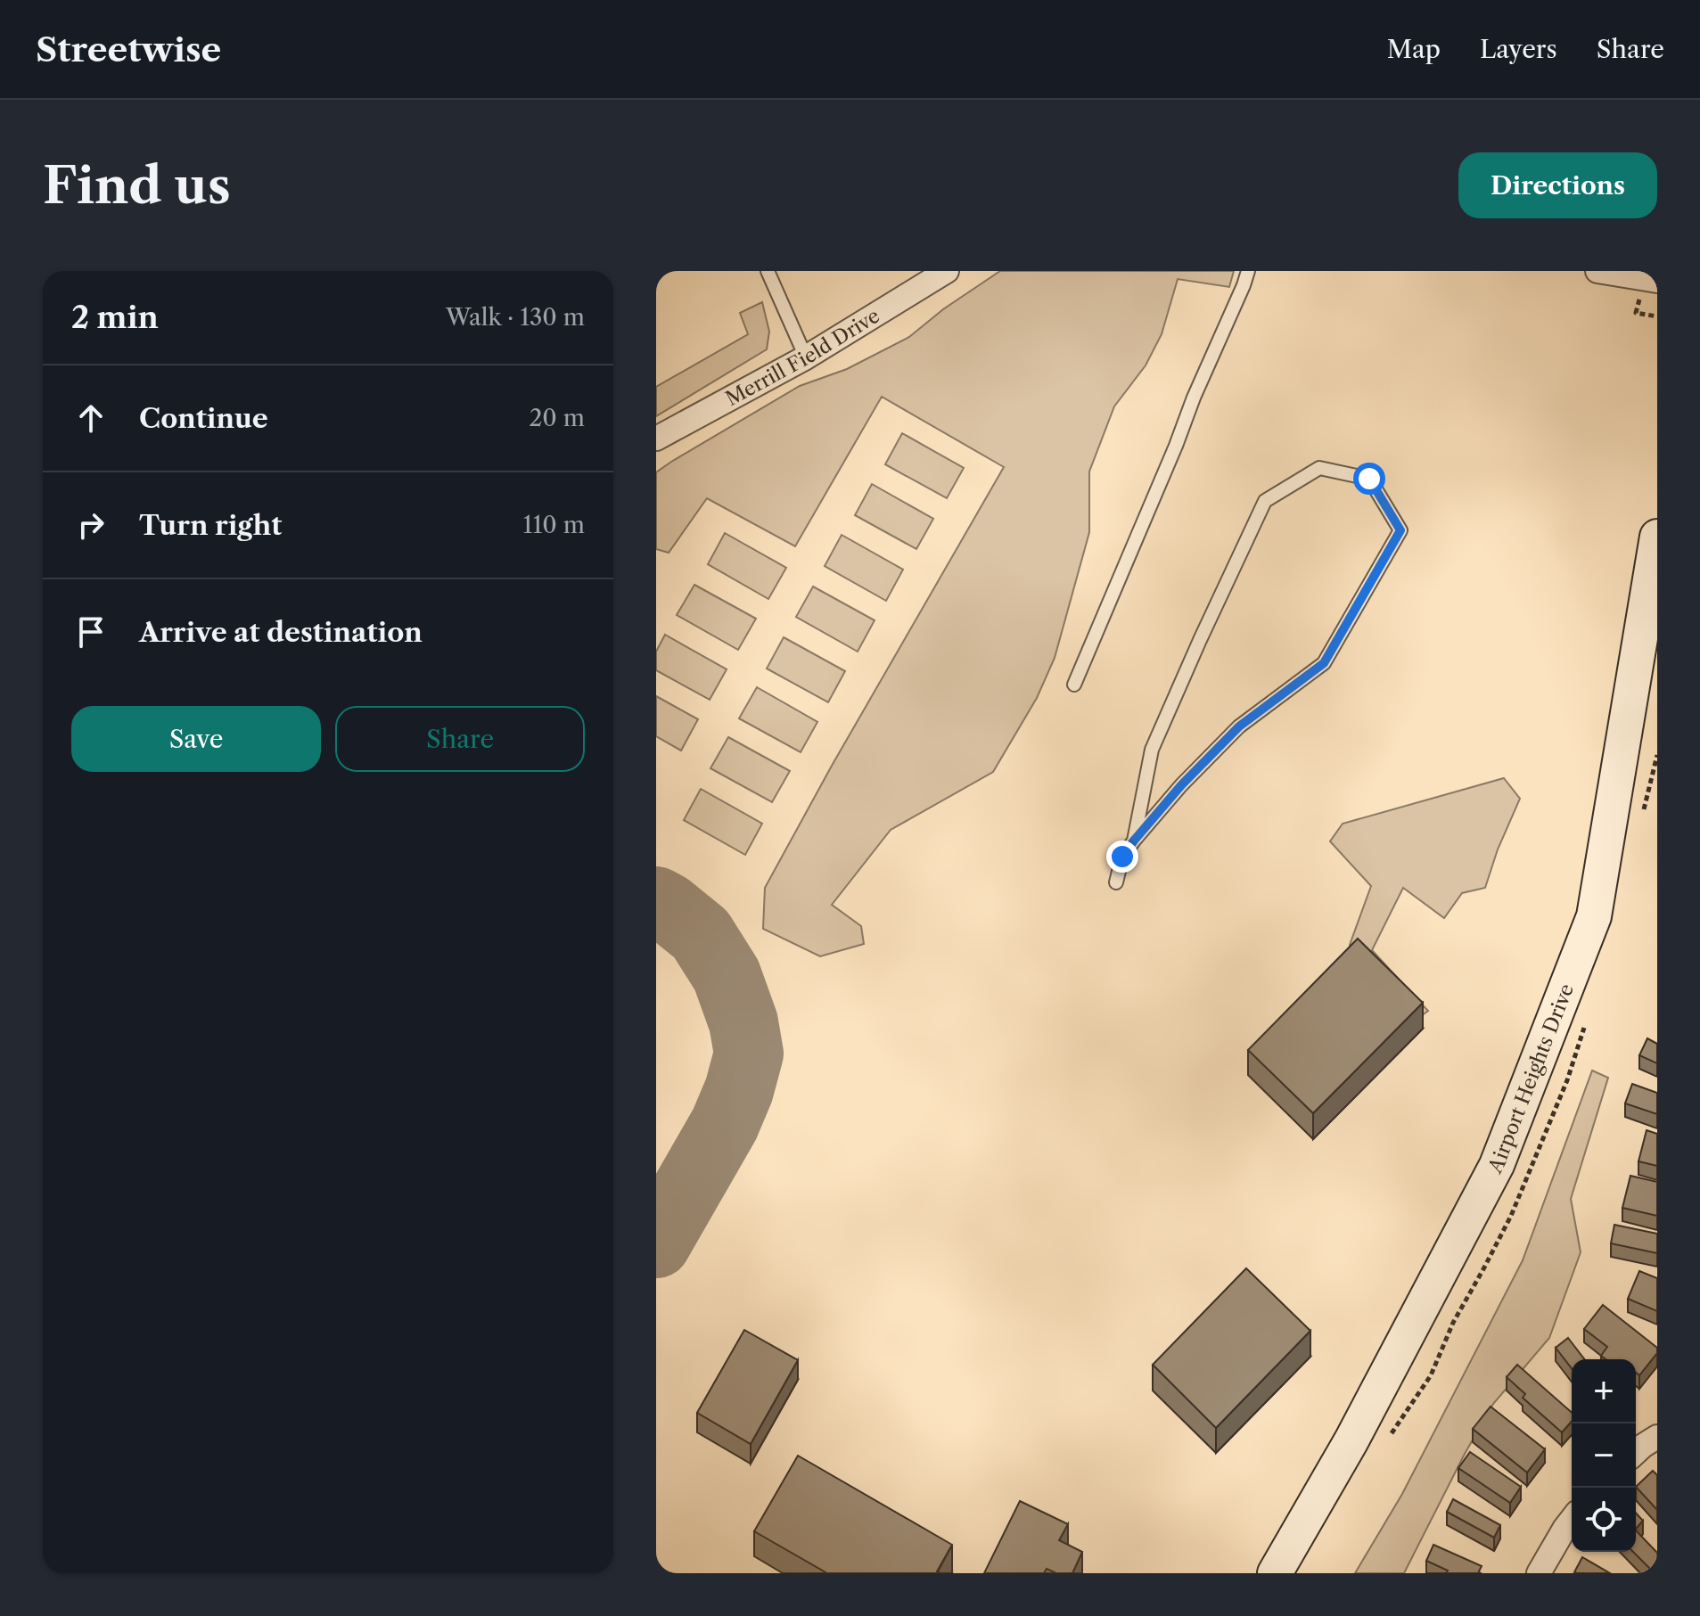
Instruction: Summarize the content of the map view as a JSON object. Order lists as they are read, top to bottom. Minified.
{"streets":{"street":["Merrill Field Drive","Airport Heights Drive"]},"page":{"header":"Streetwise","nav":["Map","Layers","Share"],"buttons":["Directions",["Save","Share"]],"title":"Find us","heading":["2 min","Walk · 130 m"],"list":[["Continue","20 m"],["Turn right","110 m"],"Arrive at destination"],"map_buttons":["+","−"]}}
